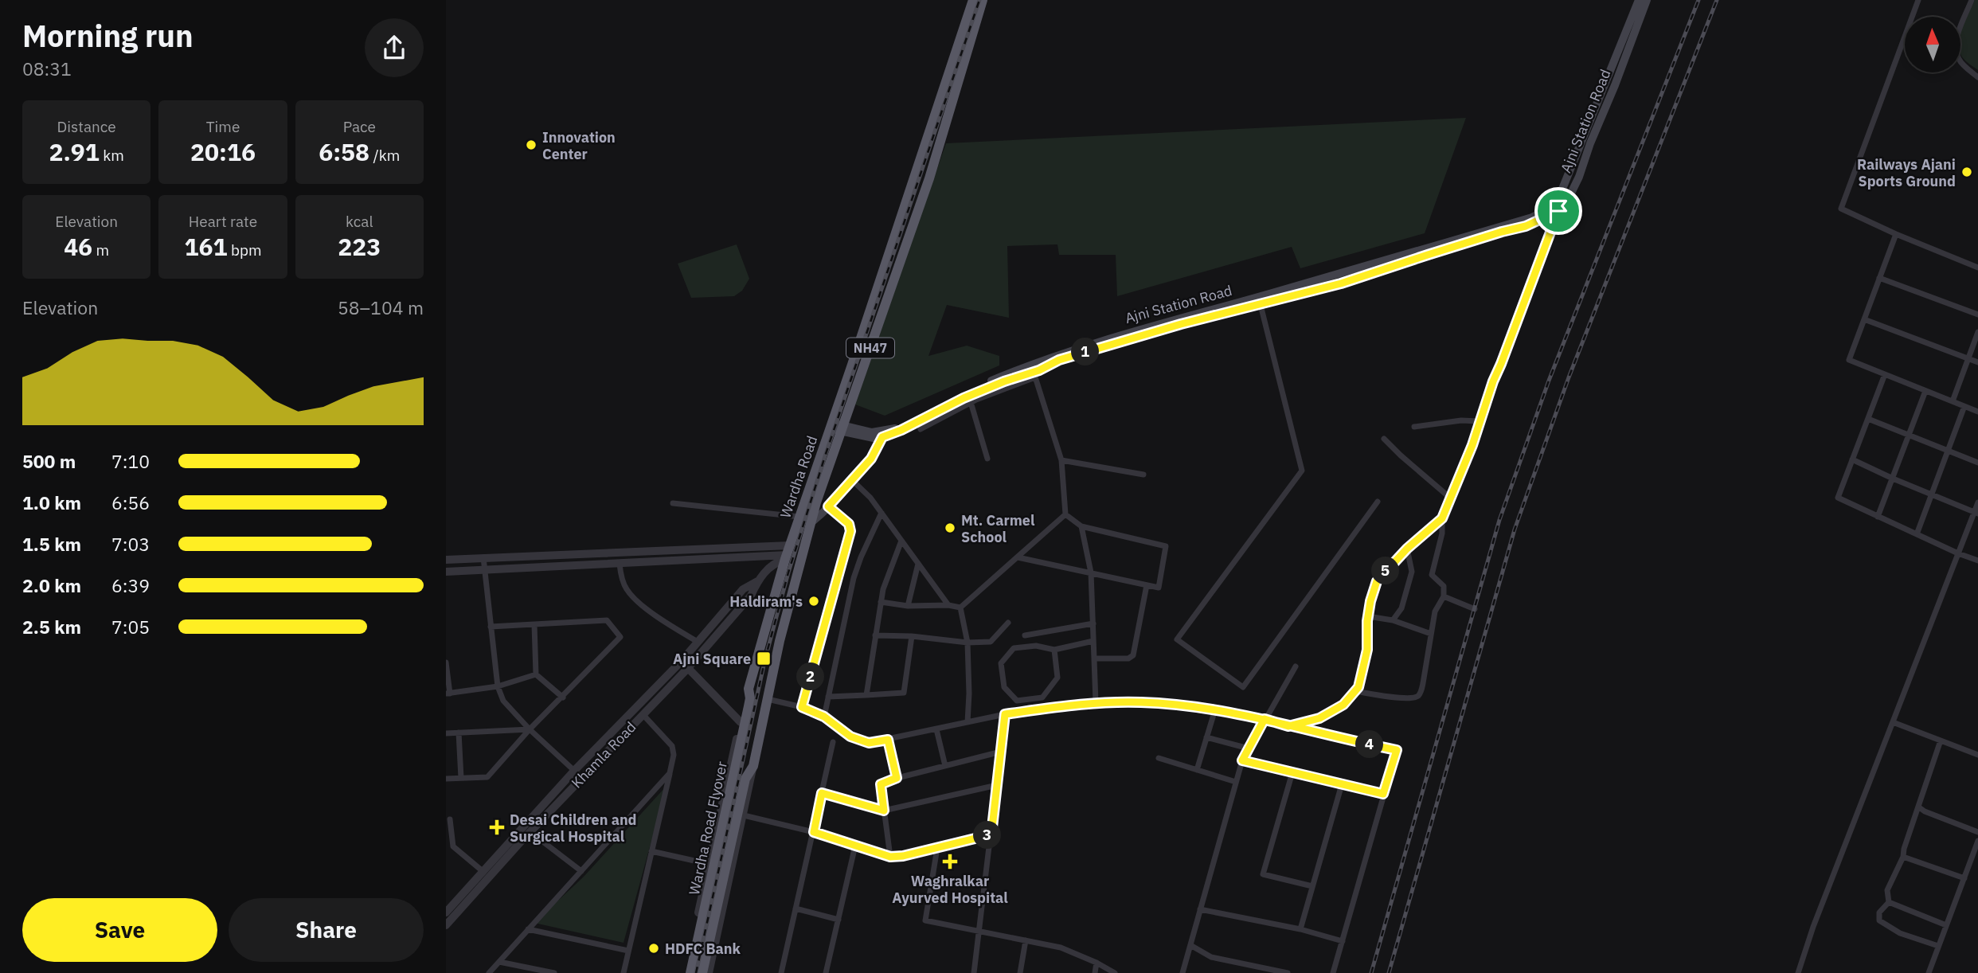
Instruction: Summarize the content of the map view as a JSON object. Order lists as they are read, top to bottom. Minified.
{"streets":{"highway":["NH47","Wardha Road","Wardha Road Flyover"],"main road":["Ajni Station Road"],"street":["Khamla Road"]},"crossings":[["Wardha Road","Khamla Road"],["Wardha Road","Wardha Road Flyover"]],"places":{"other":["Innovation Center","Railways Ajani Sports Ground","Mt. Carmel School","Haldiram's","HDFC Bank"],"transit":["Ajni Square"],"health":["Desai Children and Surgical Hospital","Waghralkar Ayurved Hospital"]},"north":"top","page":{"heading":["Morning run","08:31"],"stats":[["Distance","2.91 km"],["Time","20:16"],["Pace","6:58 /km"],["Elevation","46 m"],["Heart rate","161 bpm"],["kcal","223"]],"chart":["Elevation","58–104 m"],"pins":["1","5","2","4","3"],"list":[{"name":"500 m","note":"7:10"},{"name":"1.0 km","note":"6:56"},{"name":"1.5 km","note":"7:03"},{"name":"2.0 km","note":"6:39"},{"name":"2.5 km","note":"7:05"}],"buttons":["Save","Share"]}}
